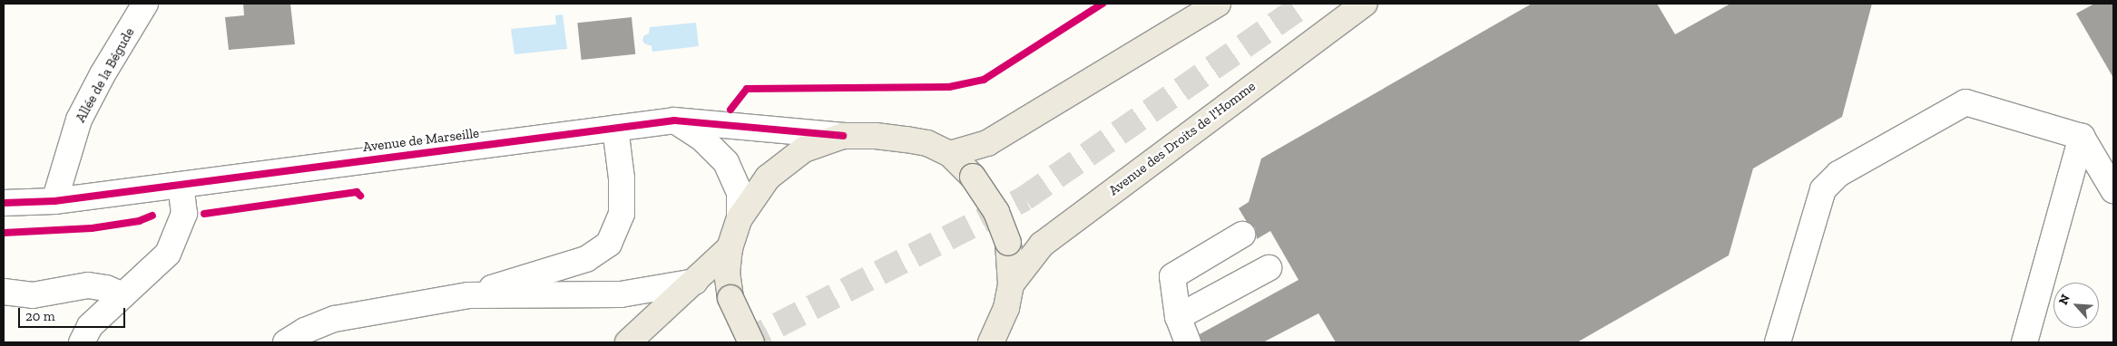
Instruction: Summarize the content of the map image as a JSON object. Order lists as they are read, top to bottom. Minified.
{"streets":{"main road":["Avenue des Droits de l'Homme"],"street":["Allée de la Bégude","Avenue de Marseille"]},"crossings":[["Allée de la Bégude","Avenue de Marseille"]],"scale_bar":"20 m","north":"top left"}
